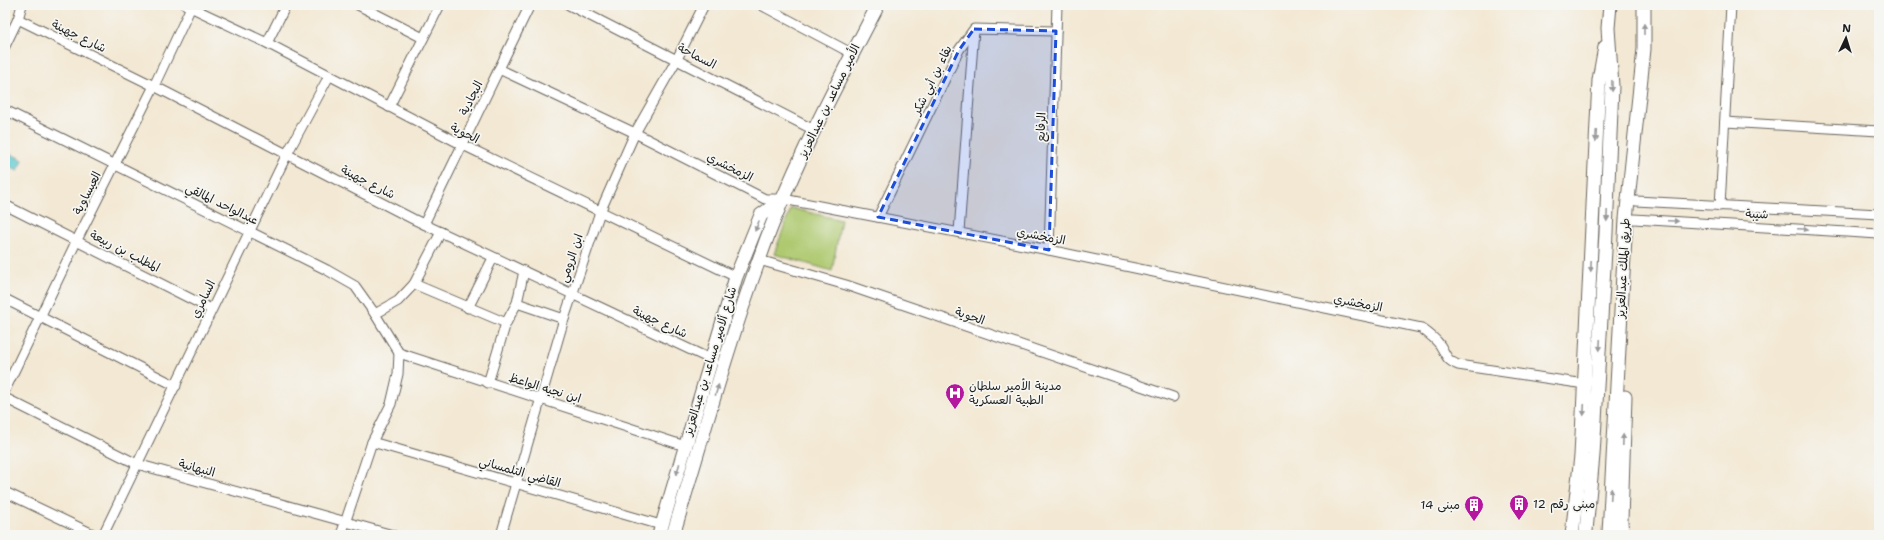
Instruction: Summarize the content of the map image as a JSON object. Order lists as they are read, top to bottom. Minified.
{"streets":{"main road":["الأمير مساعد بن عبدالعزيز","طريق الملك عبدالعزيز","شارع ألامير مساعد بن عبدالعزيز"],"street":["شارع جهينة","السماحة","بقاء بن أبي شكر","البجادية","الرفايع","الحوية","الزمخشري","العيساوية","عبدالواحد المالقي","شيبة","المطلب بن ربيعة","ابن الرومي","السامري","ابن نجيه الواعظ","النبهانية","القاضي التلمساني"]},"crossings":[["شارع جهينة","البجادية"],["شارع جهينة","العيساوية"],["شارع جهينة","ابن الرومي"],["شارع جهينة","السامري"],["شارع جهينة","شارع ألامير مساعد بن عبدالعزيز"],["السماحة","الأمير مساعد بن عبدالعزيز"],["السماحة","ابن الرومي"],["بقاء بن أبي شكر","الزمخشري"],["البجادية","الحوية"],["البجادية","الزمخشري"],["الأمير مساعد بن عبدالعزيز","الحوية"],["الأمير مساعد بن عبدالعزيز","الزمخشري"],["الأمير مساعد بن عبدالعزيز","شارع ألامير مساعد بن عبدالعزيز"],["الرفايع","الزمخشري"],["الحوية","العيساوية"],["الحوية","ابن الرومي"],["الحوية","السامري"],["الحوية","شارع ألامير مساعد بن عبدالعزيز"],["الزمخشري","ابن الرومي"],["الزمخشري","شارع ألامير مساعد بن عبدالعزيز"],["العيساوية","عبدالواحد المالقي"],["العيساوية","المطلب بن ربيعة"],["عبدالواحد المالقي","السامري"],["عبدالواحد المالقي","ابن نجيه الواعظ"],["المطلب بن ربيعة","السامري"],["ابن الرومي","ابن نجيه الواعظ"],["ابن الرومي","القاضي التلمساني"],["السامري","النبهانية"],["شارع ألامير مساعد بن عبدالعزيز","ابن نجيه الواعظ"],["شارع ألامير مساعد بن عبدالعزيز","القاضي التلمساني"]],"one_way":["شارع ألامير مساعد بن عبدالعزيز"],"places":{"hospital":["مدينة الأمير سلطان الطبية العسكرية"],"building":["مبنى رقم 12","مبنى 14"]},"north":"top"}
